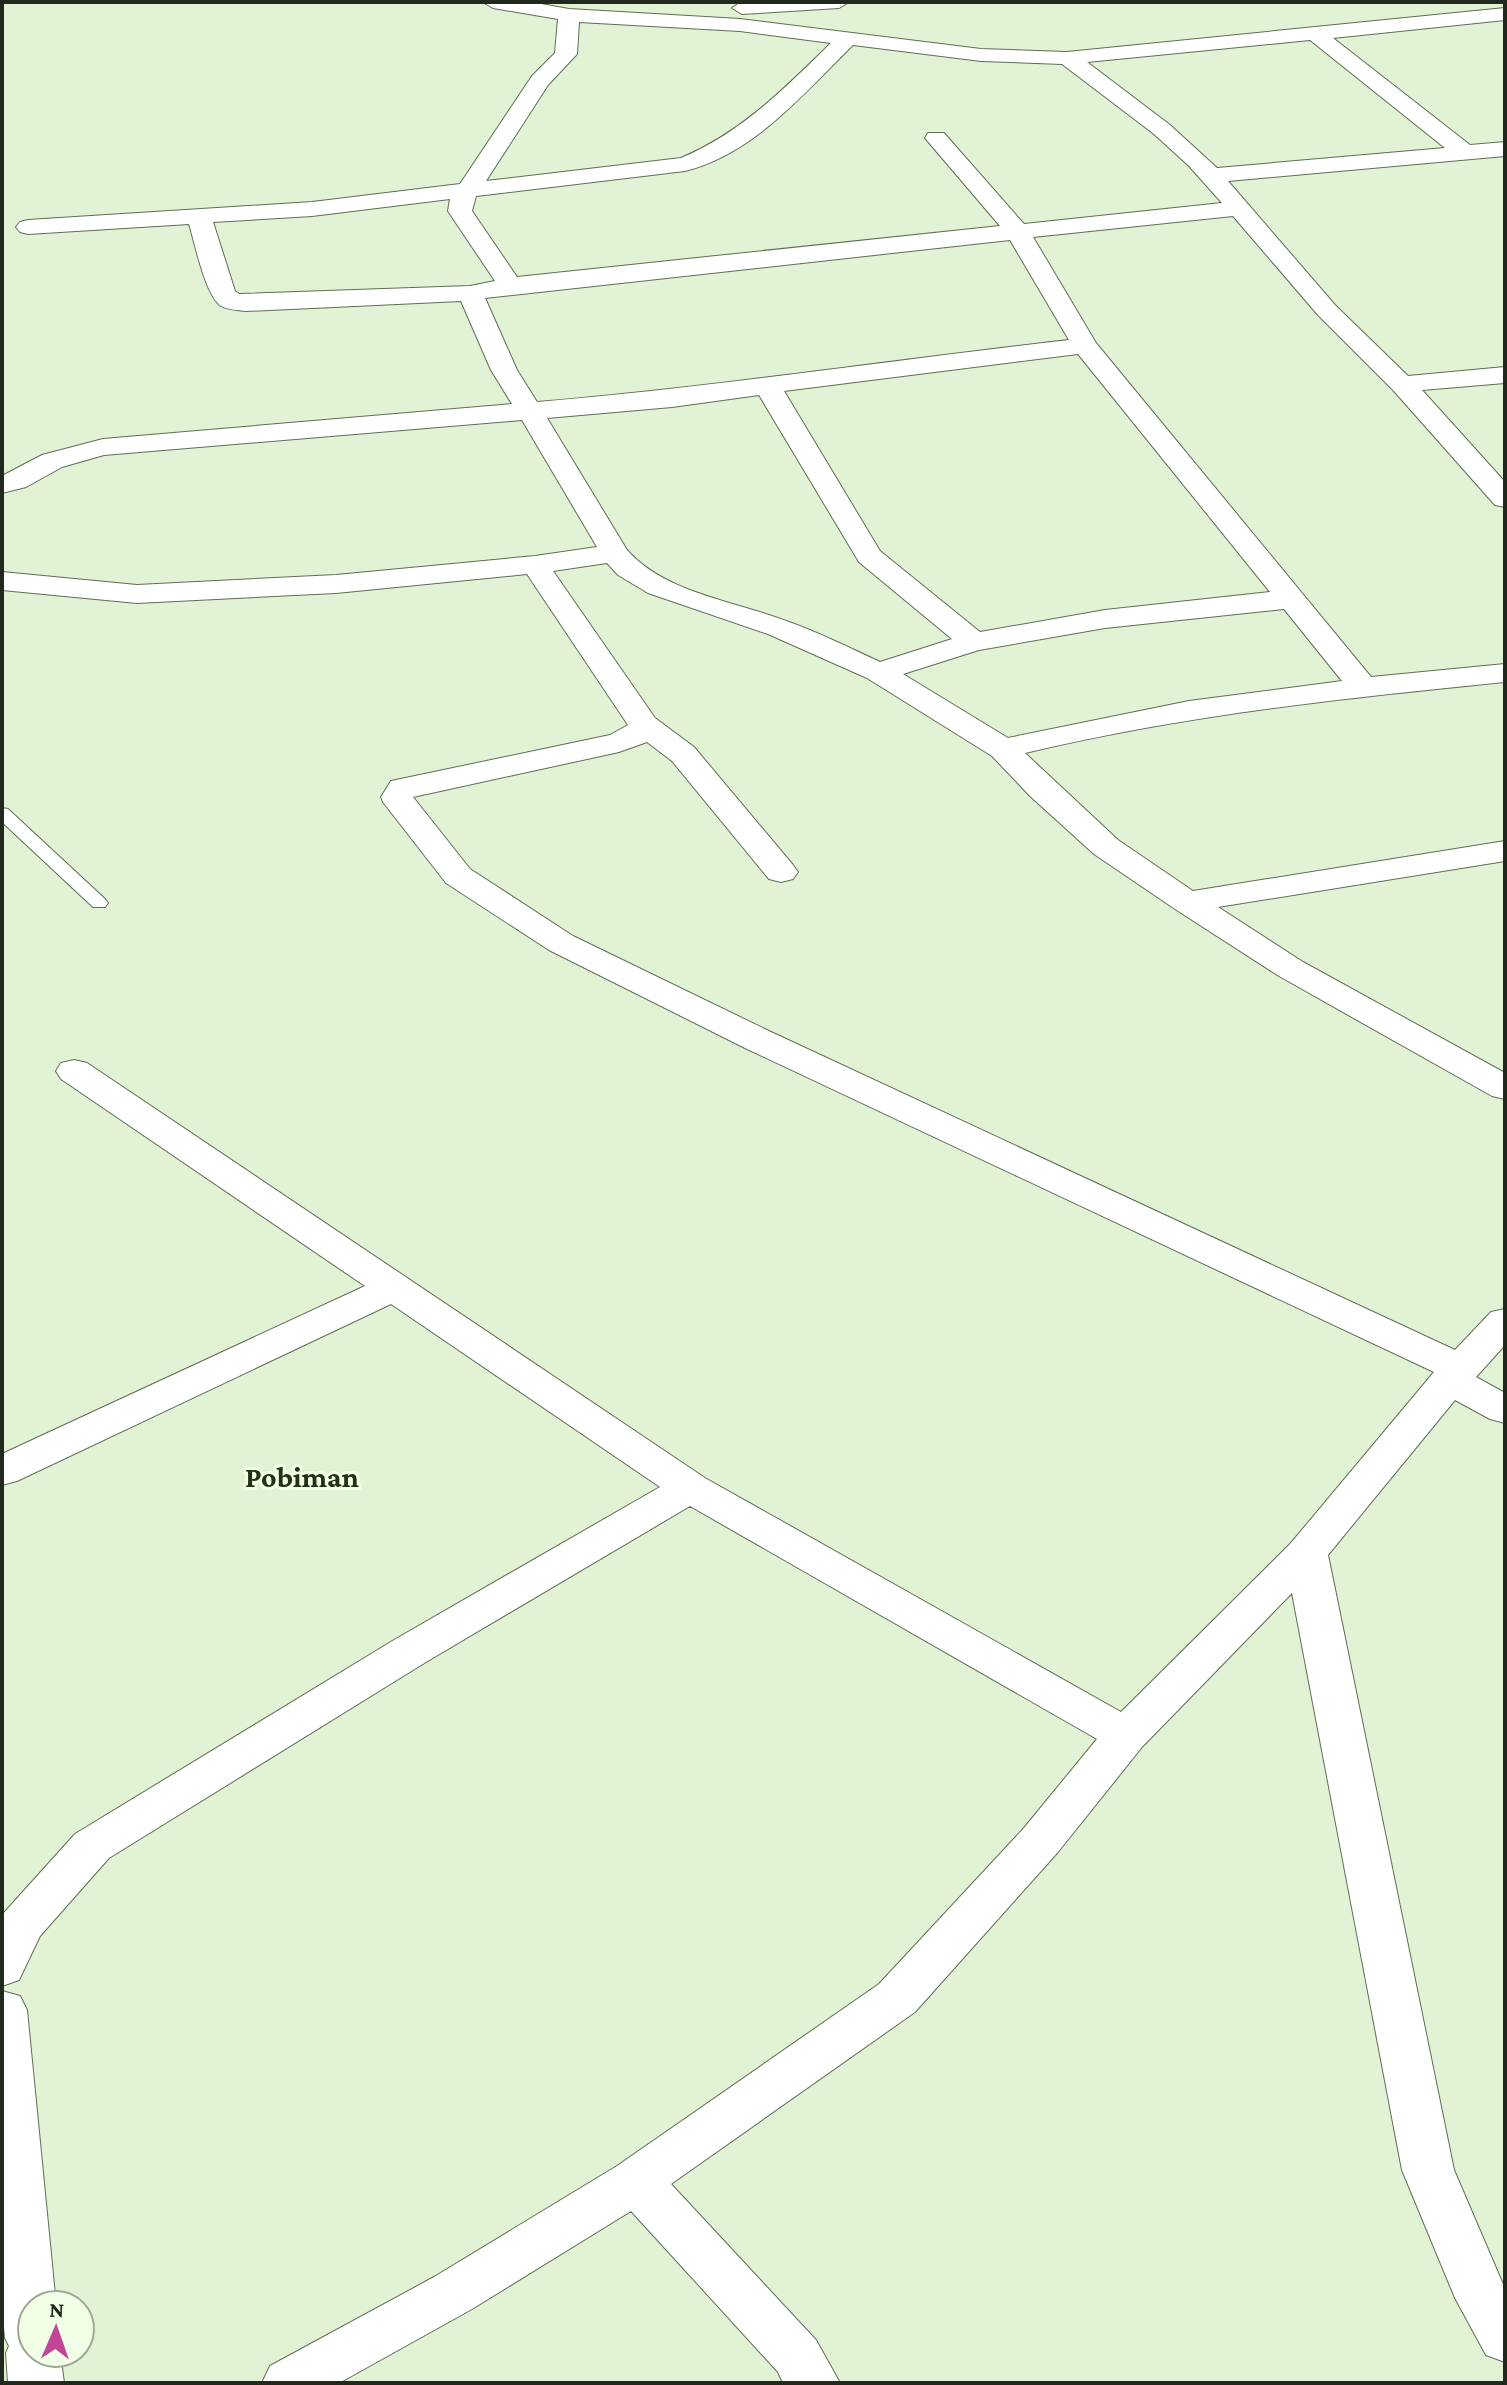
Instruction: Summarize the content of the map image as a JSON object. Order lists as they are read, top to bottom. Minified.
{"districts":["Pobiman"],"north":"top"}
